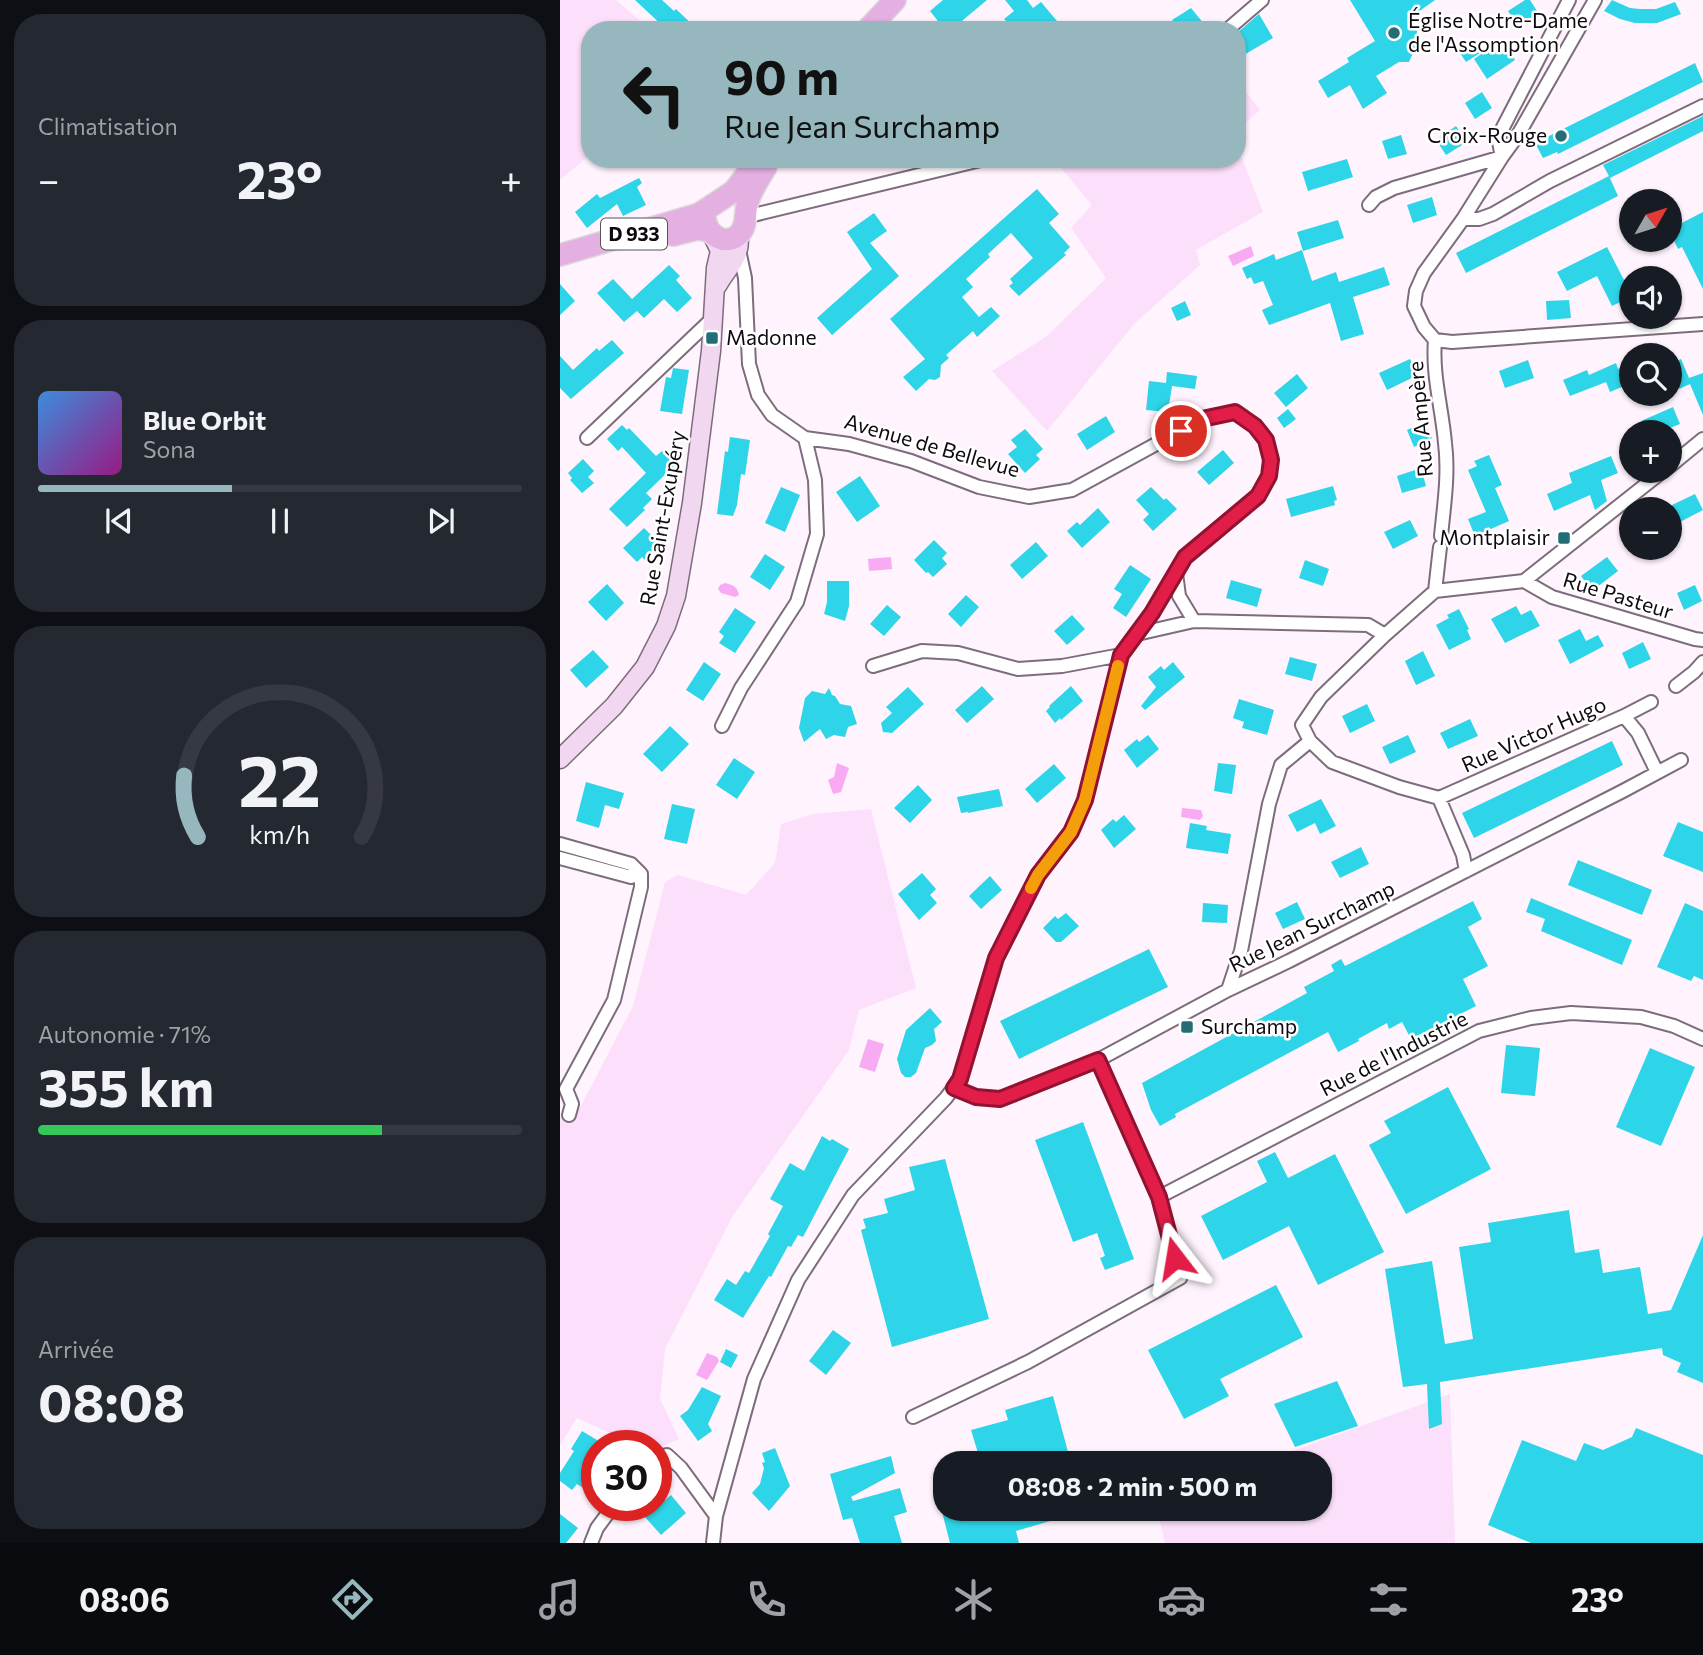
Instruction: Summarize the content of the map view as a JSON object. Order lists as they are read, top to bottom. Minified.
{"streets":{"main road":["D 933"],"street":["Rue Ampère","Avenue de Bellevue","Rue Saint-Exupéry","Rue Pasteur","Rue Victor Hugo","Rue Jean Surchamp","Rue de l'Industrie"]},"crossings":[["D 933","Rue Saint-Exupéry"],["Avenue de Bellevue","Rue Saint-Exupéry"],["Avenue de Bellevue","Rue Jean Surchamp"],["Rue Victor Hugo","Rue Jean Surchamp"]],"places":{"other":["Église Notre-Dame de l'Assomption","Croix-Rouge"],"transit":["Madonne","Montplaisir","Surchamp"]},"north":"top right","page":{"tile":["Climatisation",["Autonomie · 71%","355 km"],["Arrivée","08:08"]],"turn":["90 m","Rue Jean Surchamp"],"heat":["−","23°","+"],"map_buttons":["+","−"],"song":["Blue Orbit","Sona"],"limit":"30","trip":"08:08 · 2 min · 500 m","tabs":["08:06","23°"],"gauge":["22","km/h"]}}
